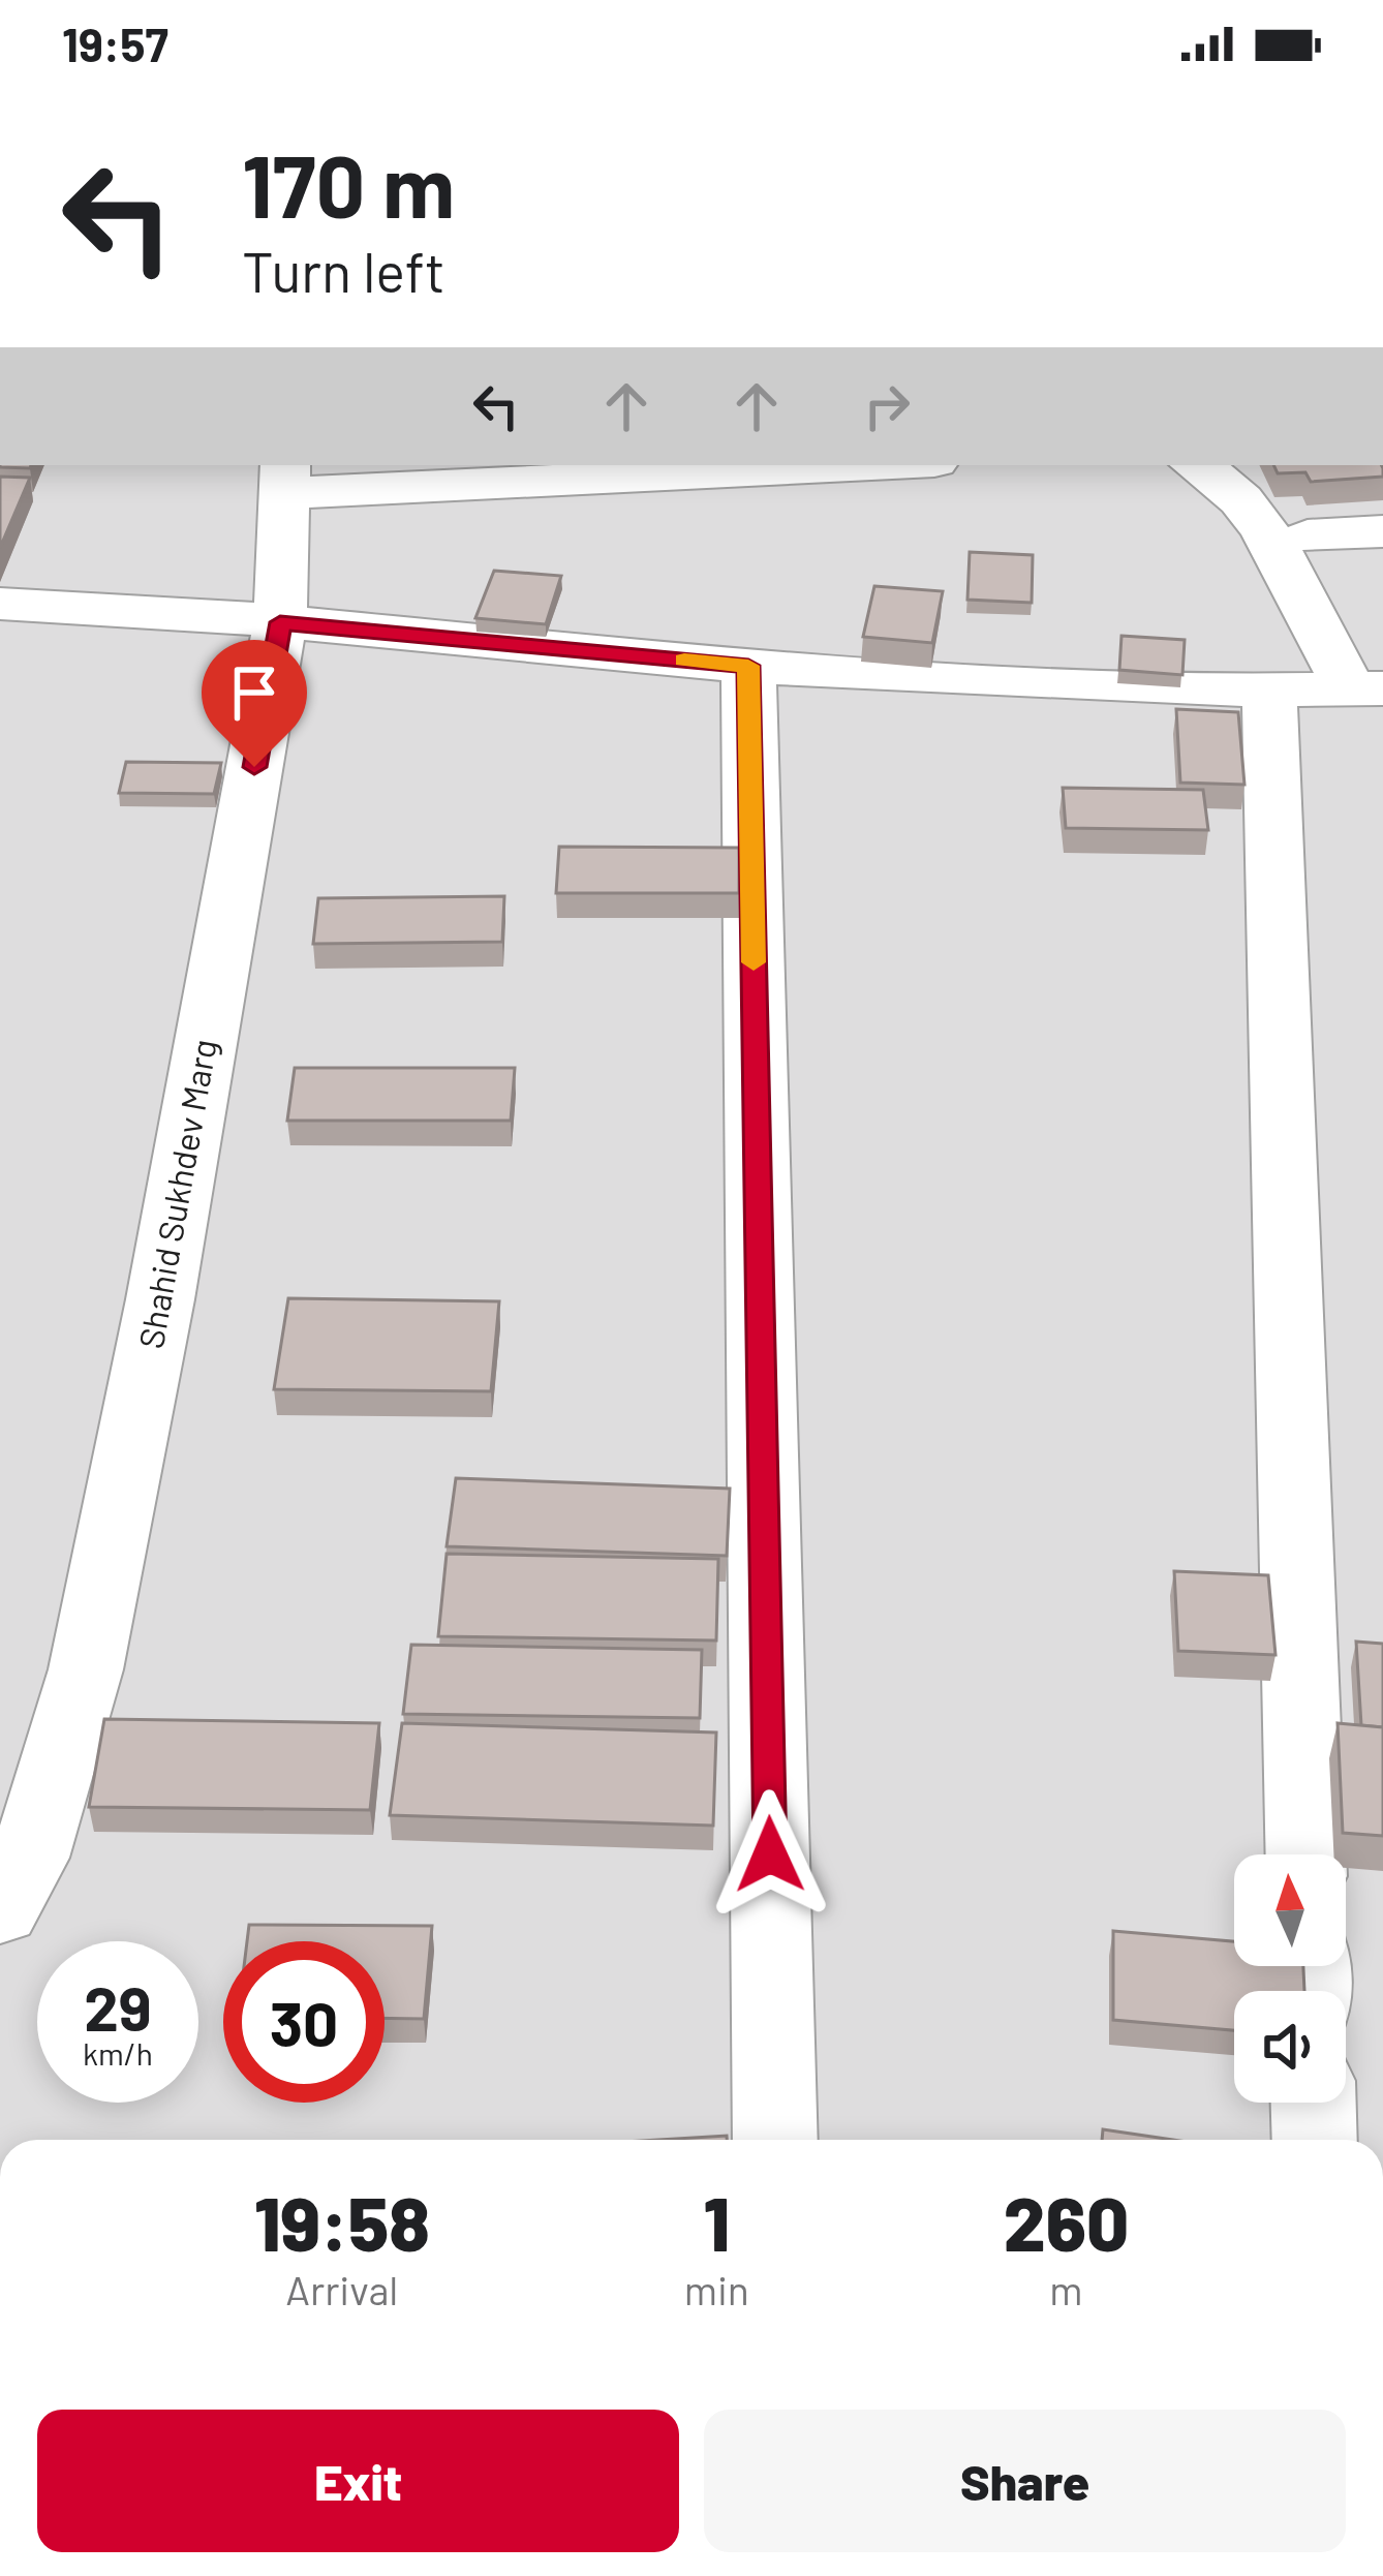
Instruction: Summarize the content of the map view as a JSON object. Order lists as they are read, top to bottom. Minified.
{"streets":{"street":["Shahid Sukhdev Marg"]},"north":"top","page":{"status":"19:57","turn":["170 m","Turn left"],"speed":"29 km/h","limit":"30","eta":["19:58","Arrival","1","min","260","m"],"buttons":["Exit","Share"]}}
